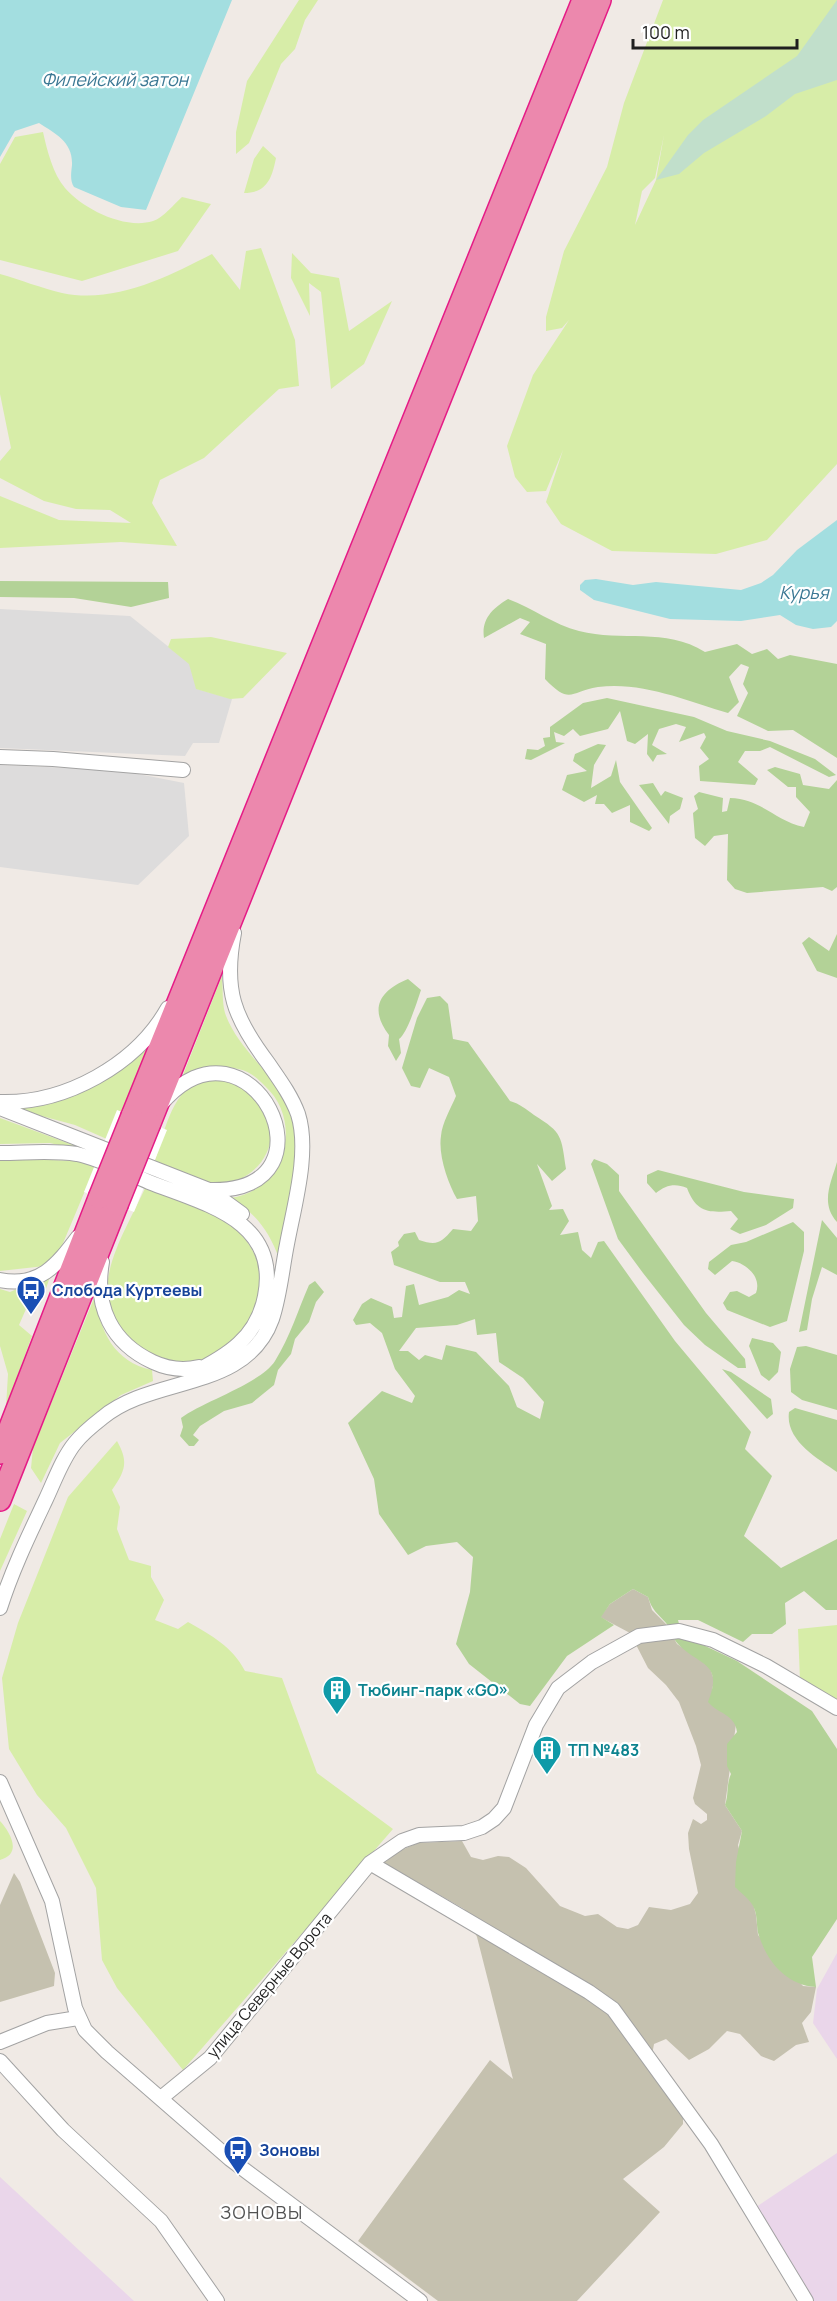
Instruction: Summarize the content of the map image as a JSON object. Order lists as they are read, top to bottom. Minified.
{"streets":{"street":["улица Северные Ворота"]},"districts":["ЗОНОВЫ"],"water":["Филейский затон","Курья"],"places":{"bus stop":["Слобода Куртеевы","Зоновы"],"building":["Тюбинг-парк «GO»","ТП №483"]},"scale_bar":"100 m"}
